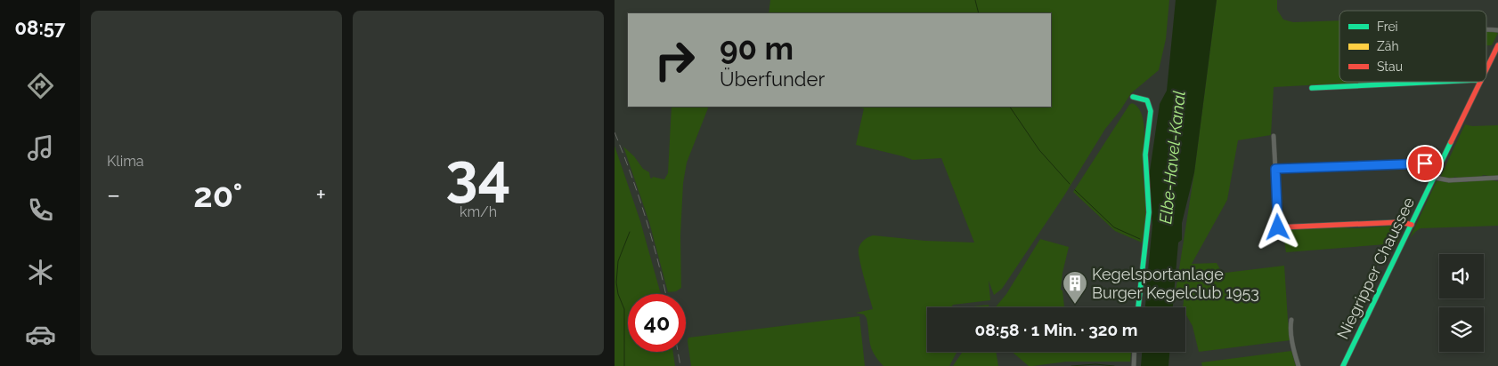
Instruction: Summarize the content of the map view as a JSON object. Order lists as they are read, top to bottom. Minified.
{"streets":{"street":["Niegripper Chaussee"]},"water":["Elbe-Havel-Kanal"],"places":{"building":["Kegelsportanlage Burger Kegelclub 1953"]},"legend":["Frei","Zäh","Stau"],"page":{"tabs":"08:57","tile":["Klima",["34","km/h"]],"turn":["90 m","Überfunder"],"heat":["−","20°","+"],"limit":"40","trip":"08:58 · 1 Min. · 320 m"}}
